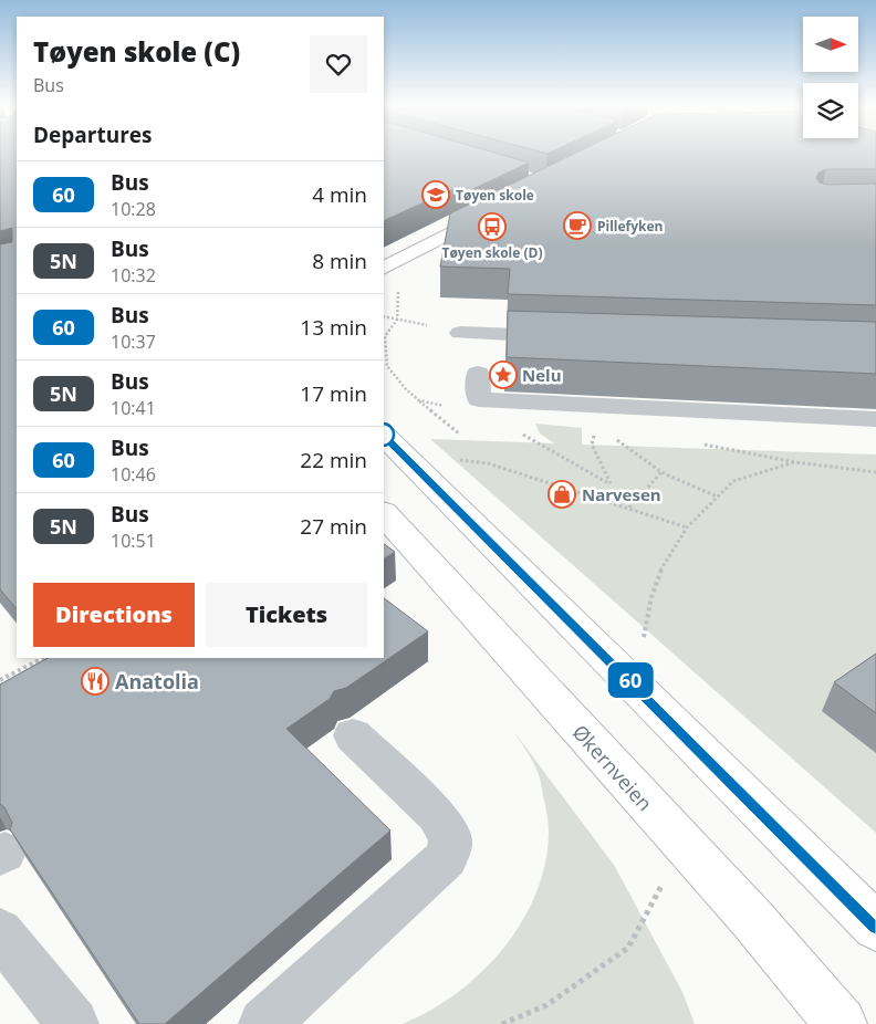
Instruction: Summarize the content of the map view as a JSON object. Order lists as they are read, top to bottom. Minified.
{"streets":{"main road":["Økernveien"]},"places":{"school or university":["Tøyen skole"],"cafe":["Pillefyken"],"bus stop":["Tøyen skole (D)"],"place":["Nelu"],"shop":["Narvesen"],"restaurant":["Anatolia"]},"lines":["bus line 60"],"north":"right","page":{"on_map":"60","heading":[["Tøyen skole (C)","Bus"],"Departures"],"list":[{"mark":"60","name":"Bus","note":"10:28","value":"4 min"},{"mark":"5N","name":"Bus","note":"10:32","value":"8 min"},{"mark":"60","name":"Bus","note":"10:37","value":"13 min"},{"mark":"5N","name":"Bus","note":"10:41","value":"17 min"},{"mark":"60","name":"Bus","note":"10:46","value":"22 min"},{"mark":"5N","name":"Bus","note":"10:51","value":"27 min"}],"buttons":["Directions","Tickets"]}}
